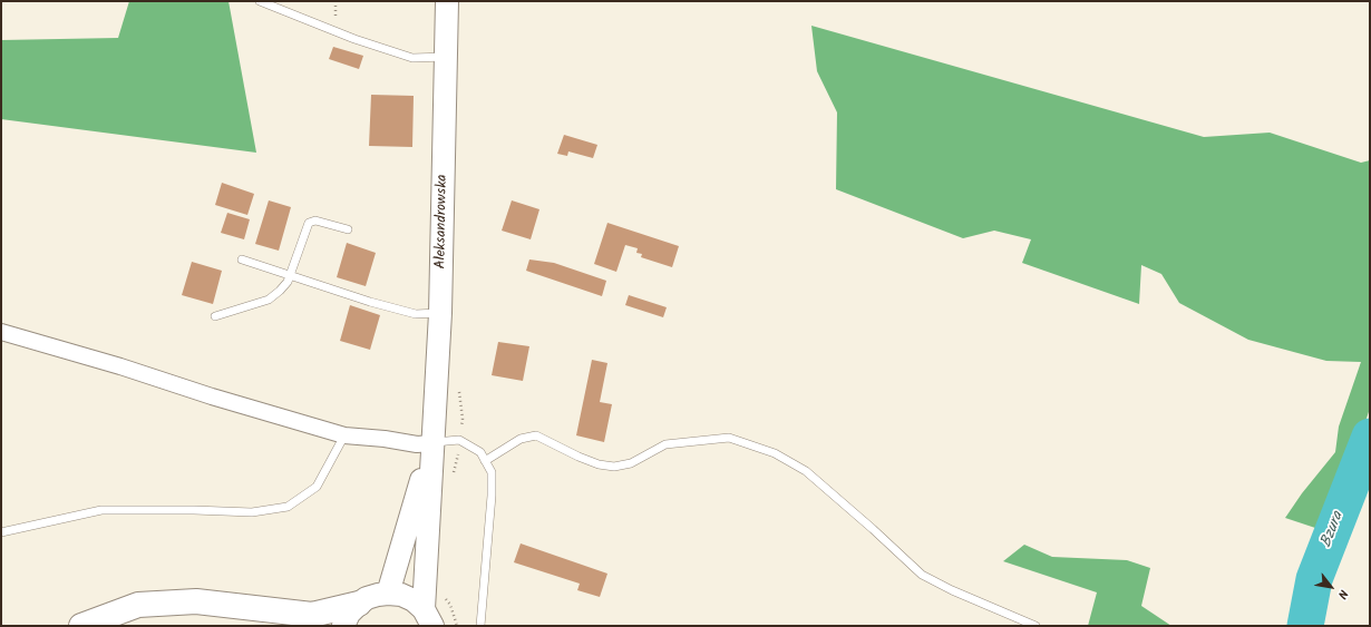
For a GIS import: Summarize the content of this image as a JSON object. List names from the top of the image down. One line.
{"streets":{"main road":["Aleksandrowska"]},"water":["Bzura"],"north":"bottom right"}
